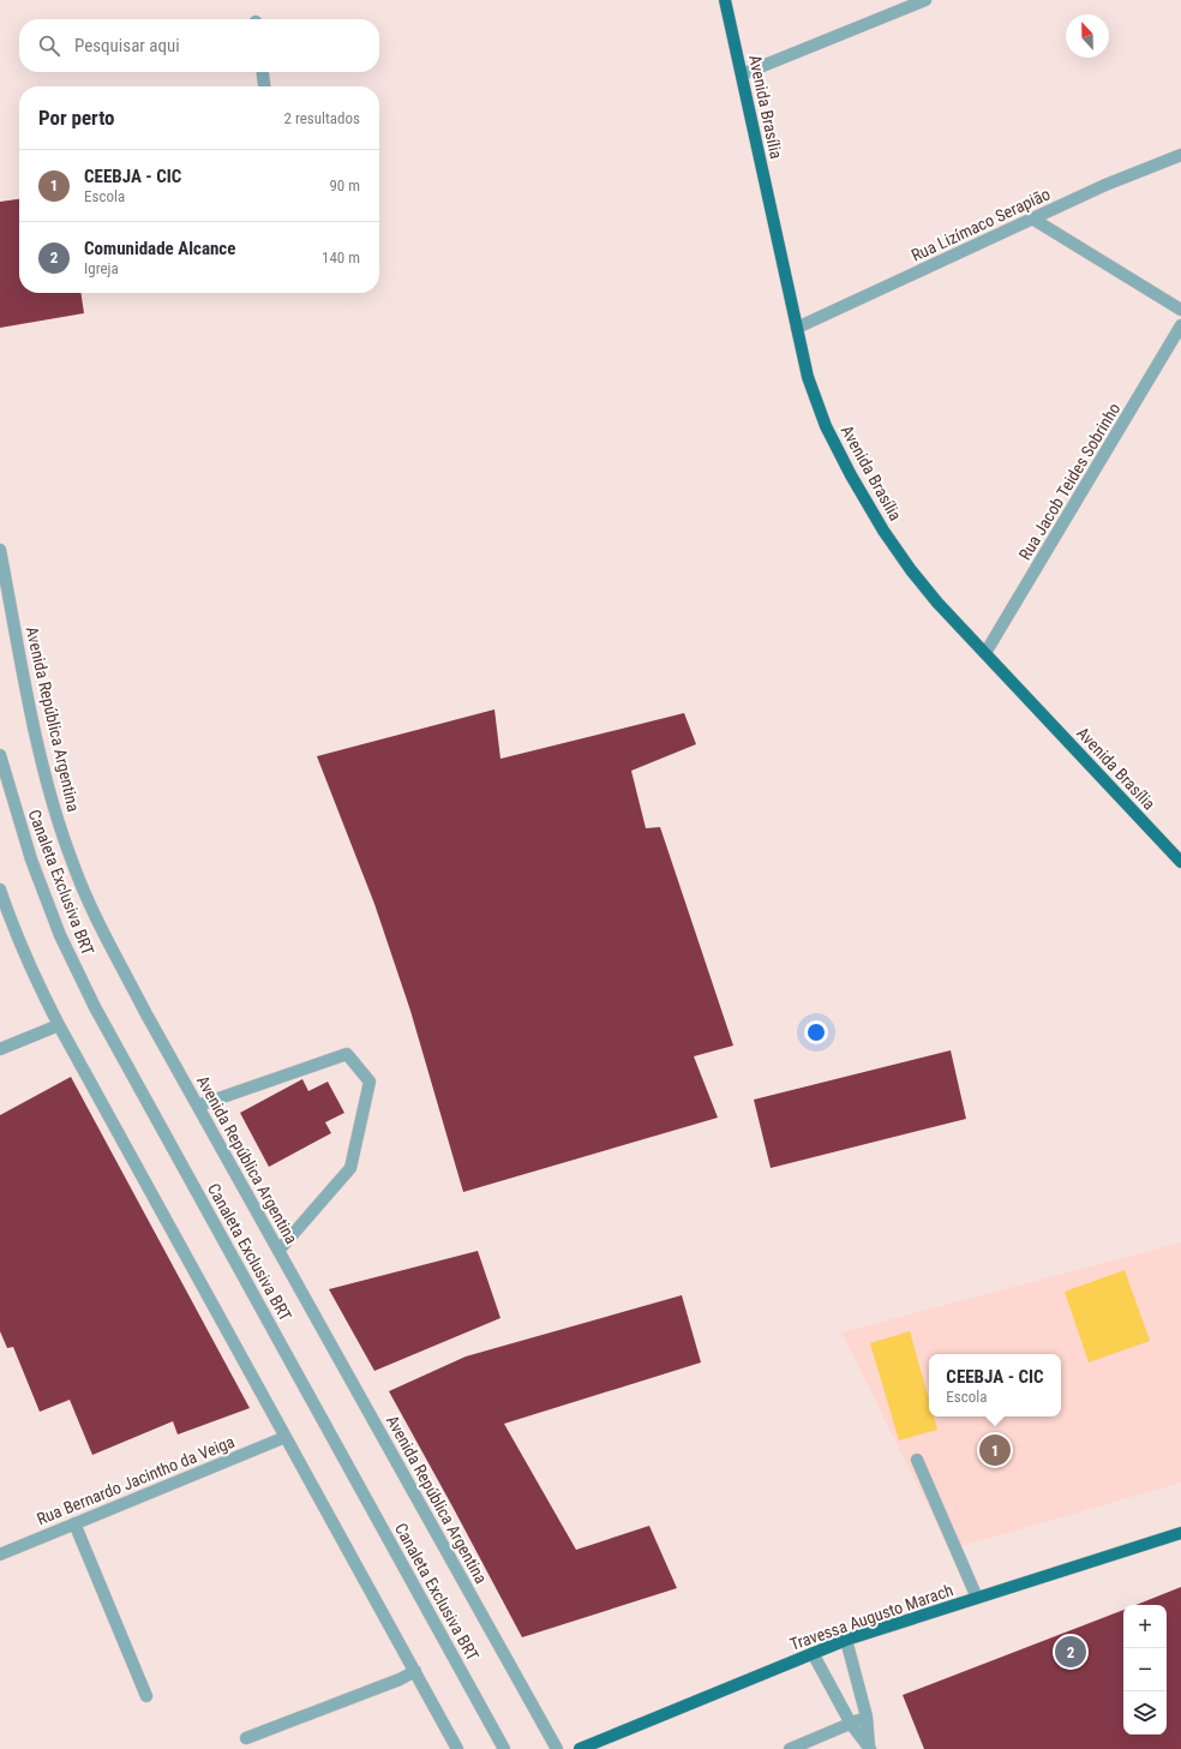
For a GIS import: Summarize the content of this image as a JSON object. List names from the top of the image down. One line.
{"streets":{"main road":["Avenida Brasília","Travessa Augusto Marach"],"street":["Rua Lizímaco Serapião","Rua Jacob Teides Sobrinho","Avenida República Argentina","Canaleta Exclusiva BRT","Rua Bernardo Jacintho da Veiga"]},"crossings":[["Avenida Brasília","Rua Lizímaco Serapião"],["Avenida Brasília","Rua Jacob Teides Sobrinho"]],"north":"top","page":{"search":"Pesquisar aqui","heading":["Por perto","2 resultados"],"list":[{"mark":"1","name":"CEEBJA - CIC","note":"Escola","value":"90 m"},{"mark":"2","name":"Comunidade Alcance","note":"Igreja","value":"140 m"}],"popup":["CEEBJA - CIC","Escola"],"pins":["1","2"],"map_buttons":["+","−"]}}
